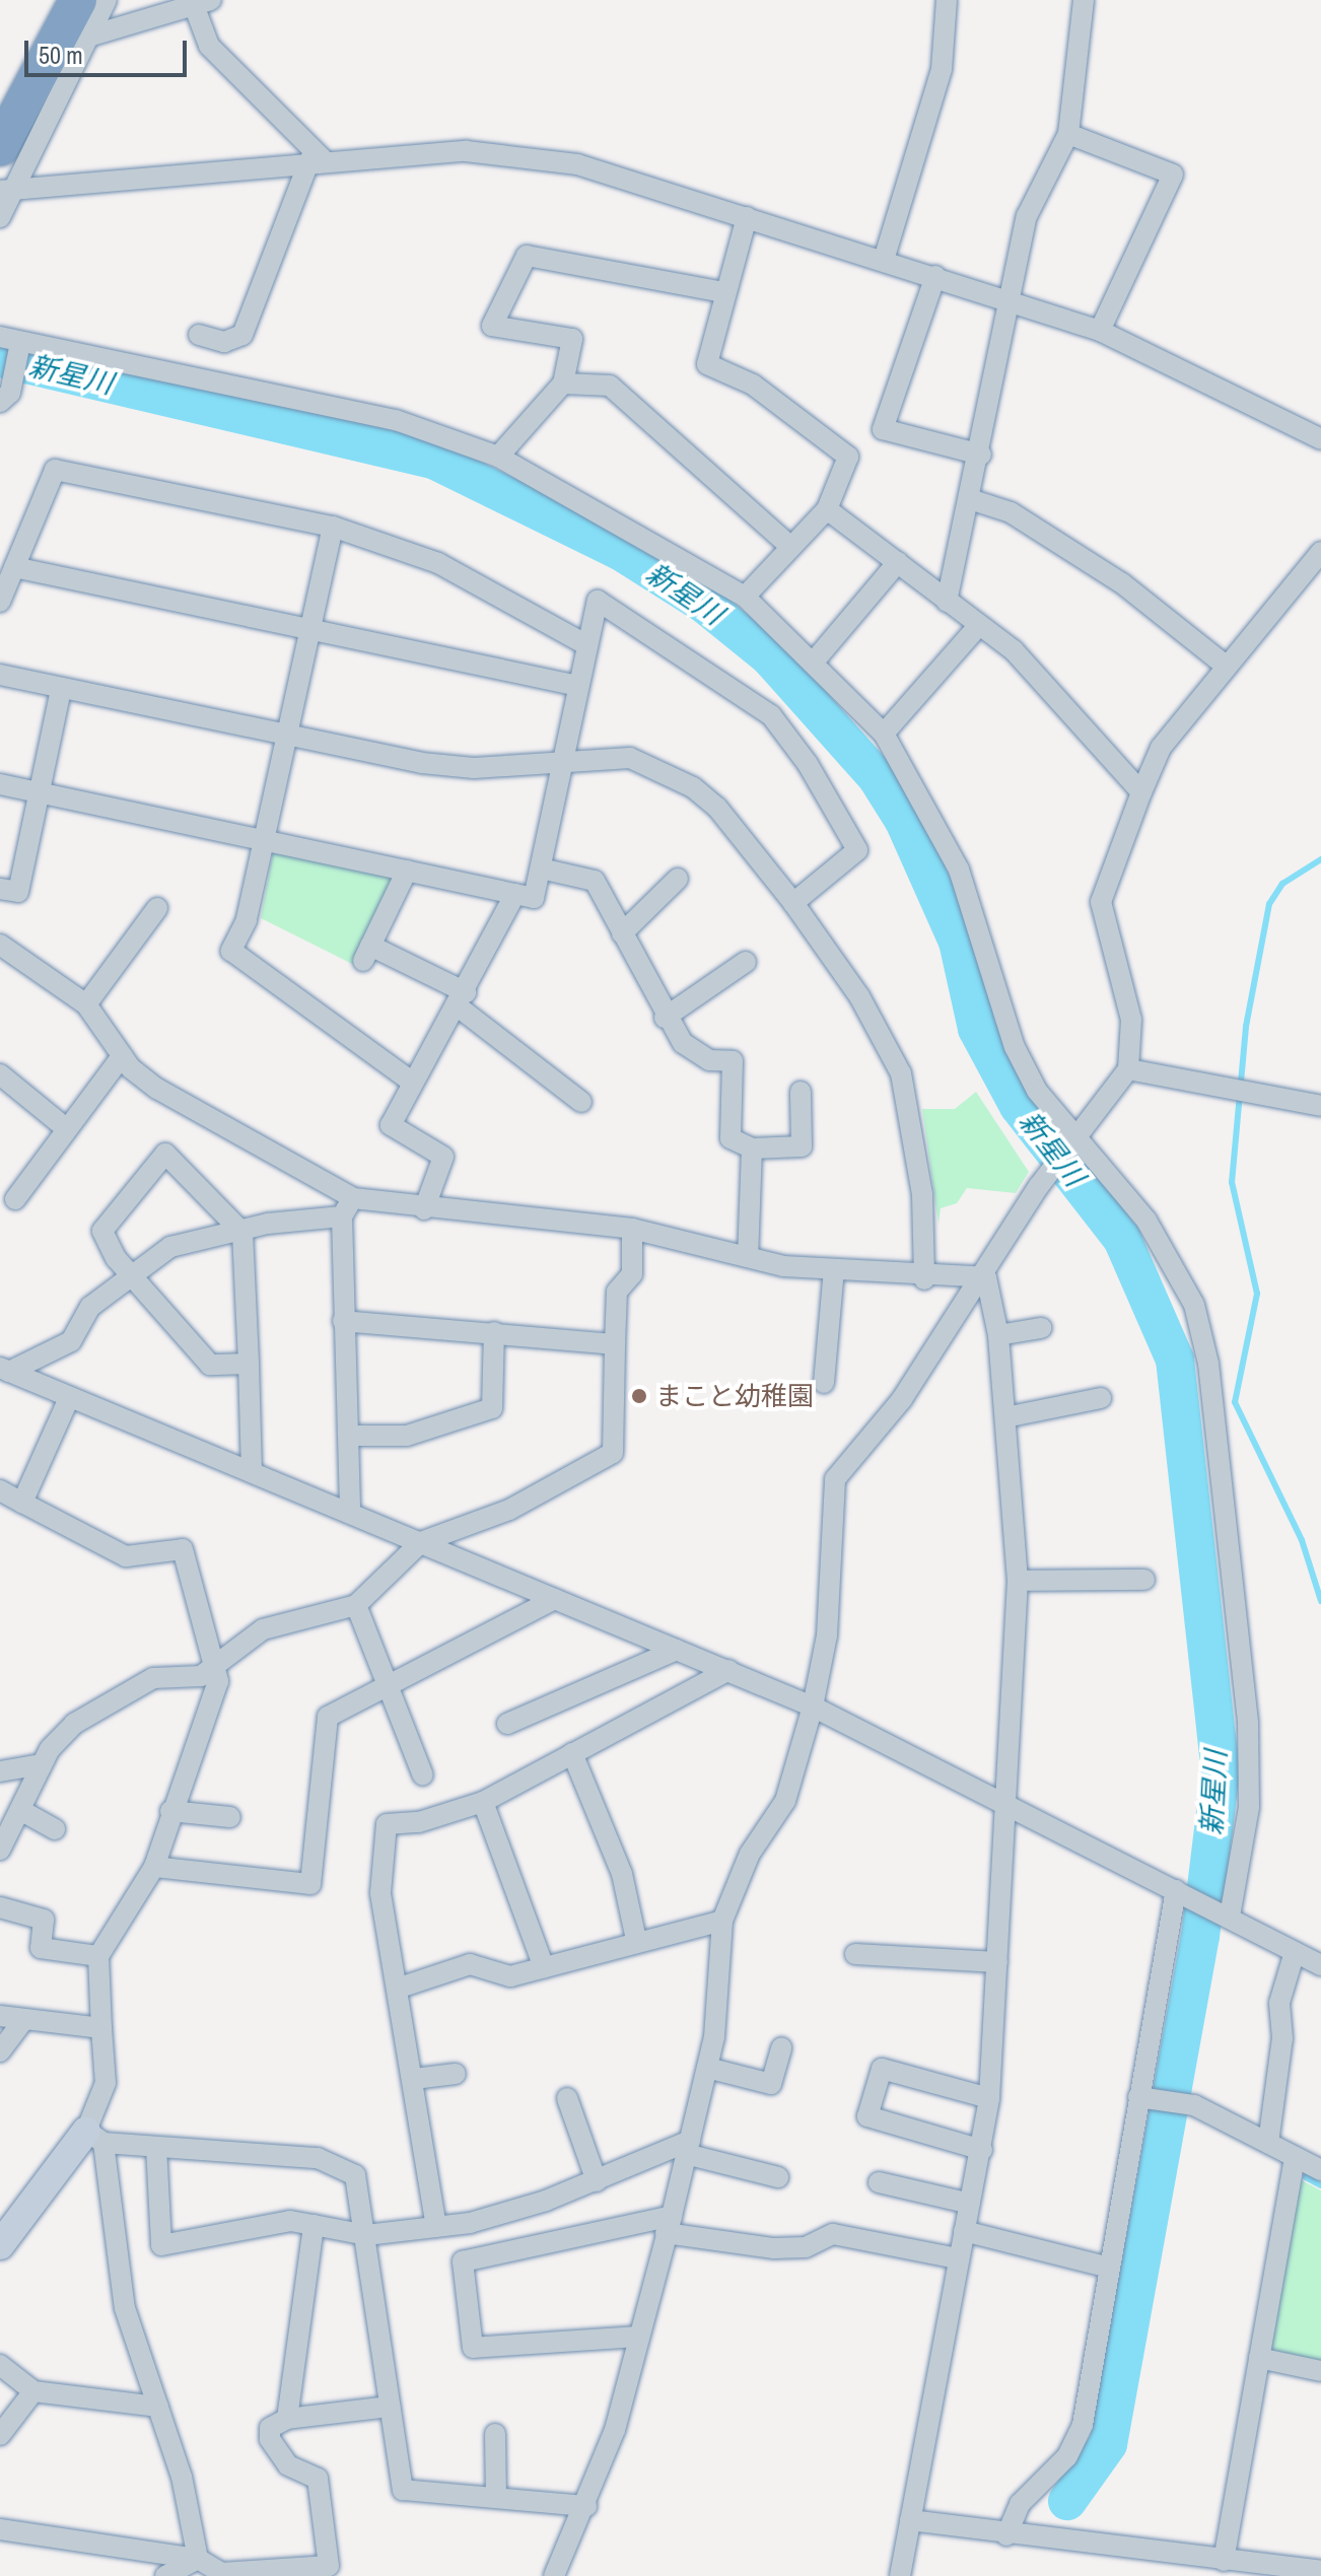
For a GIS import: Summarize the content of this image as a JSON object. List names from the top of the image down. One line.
{"water":["新星川"],"places":["まこと幼稚園"],"scale_bar":"50 m"}
